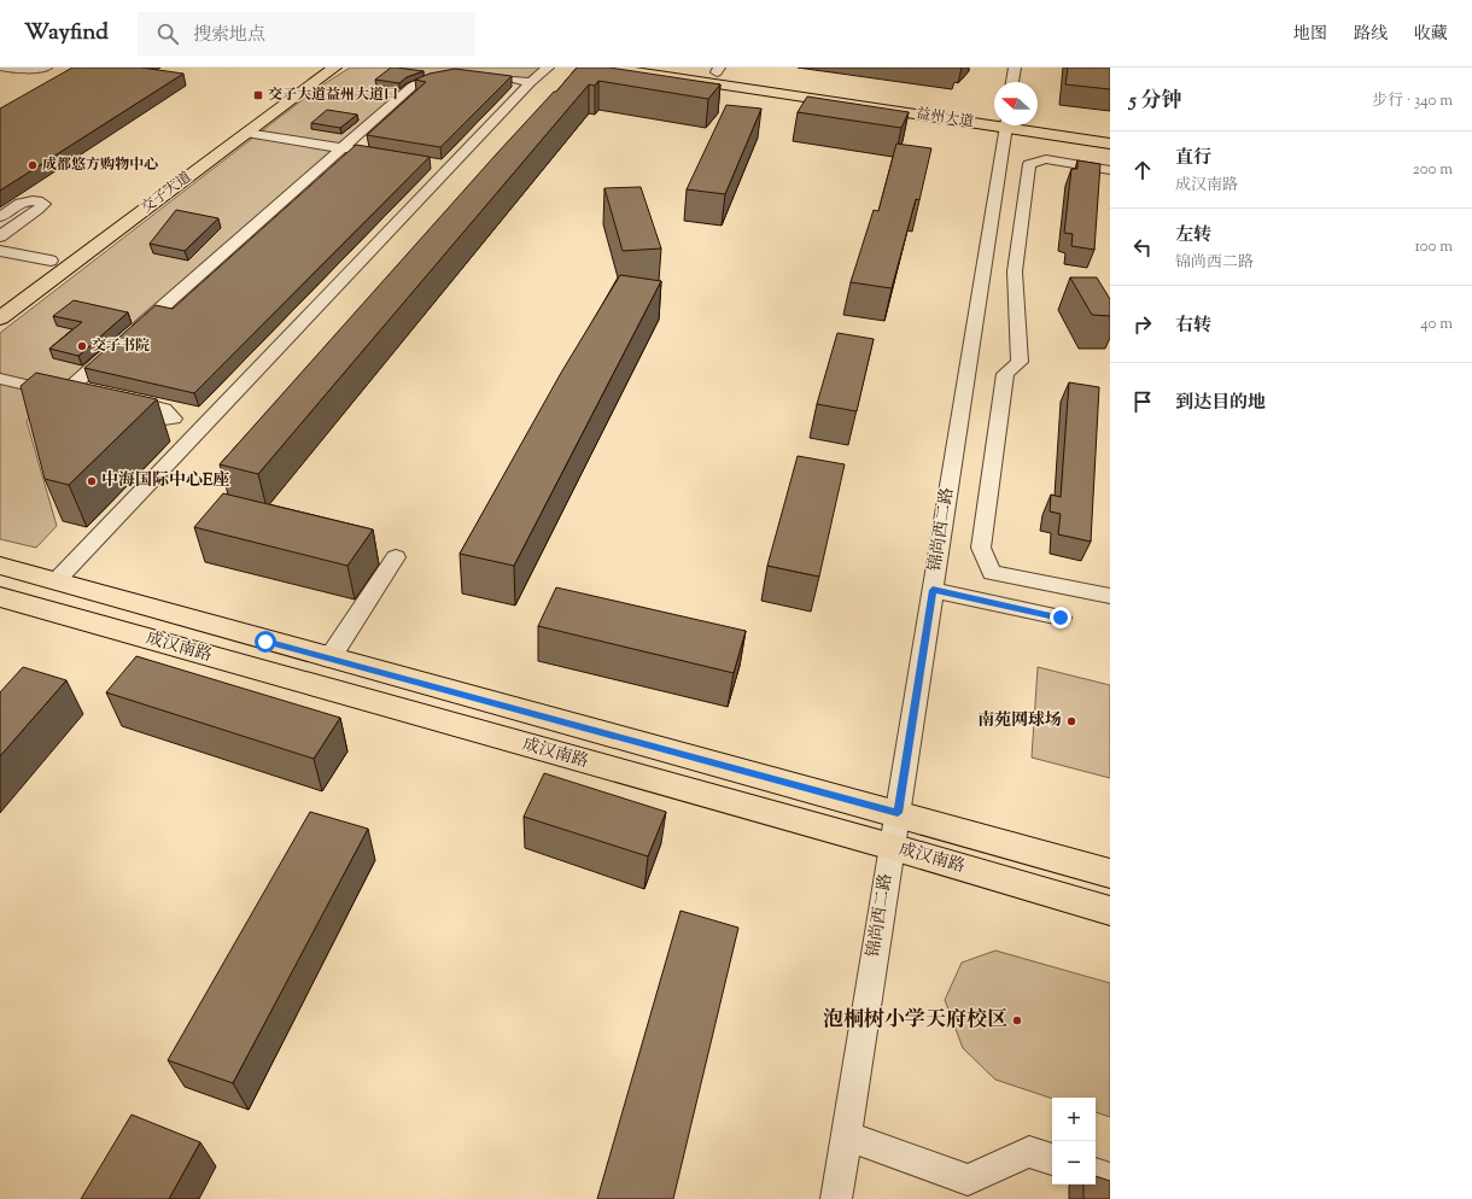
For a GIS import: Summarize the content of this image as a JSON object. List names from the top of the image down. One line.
{"streets":{"main road":["益州大道","交子大道","成汉南路"],"street":["锦尚西二路"]},"crossings":[["锦尚西二路","成汉南路"]],"places":{"transit":["交子大道益州大道口"],"other":["成都悠方购物中心","交子书院","中海国际中心E座","南苑网球场","泡桐树小学天府校区"]},"north":"left","page":{"header":"Wayfind","search":"搜索地点","nav":["地图","路线","收藏"],"heading":["5 分钟","步行 · 340 m"],"list":[["直行","成汉南路","200 m"],["左转","锦尚西二路","100 m"],["右转","40 m"],"到达目的地"],"map_buttons":["+","−"]}}
